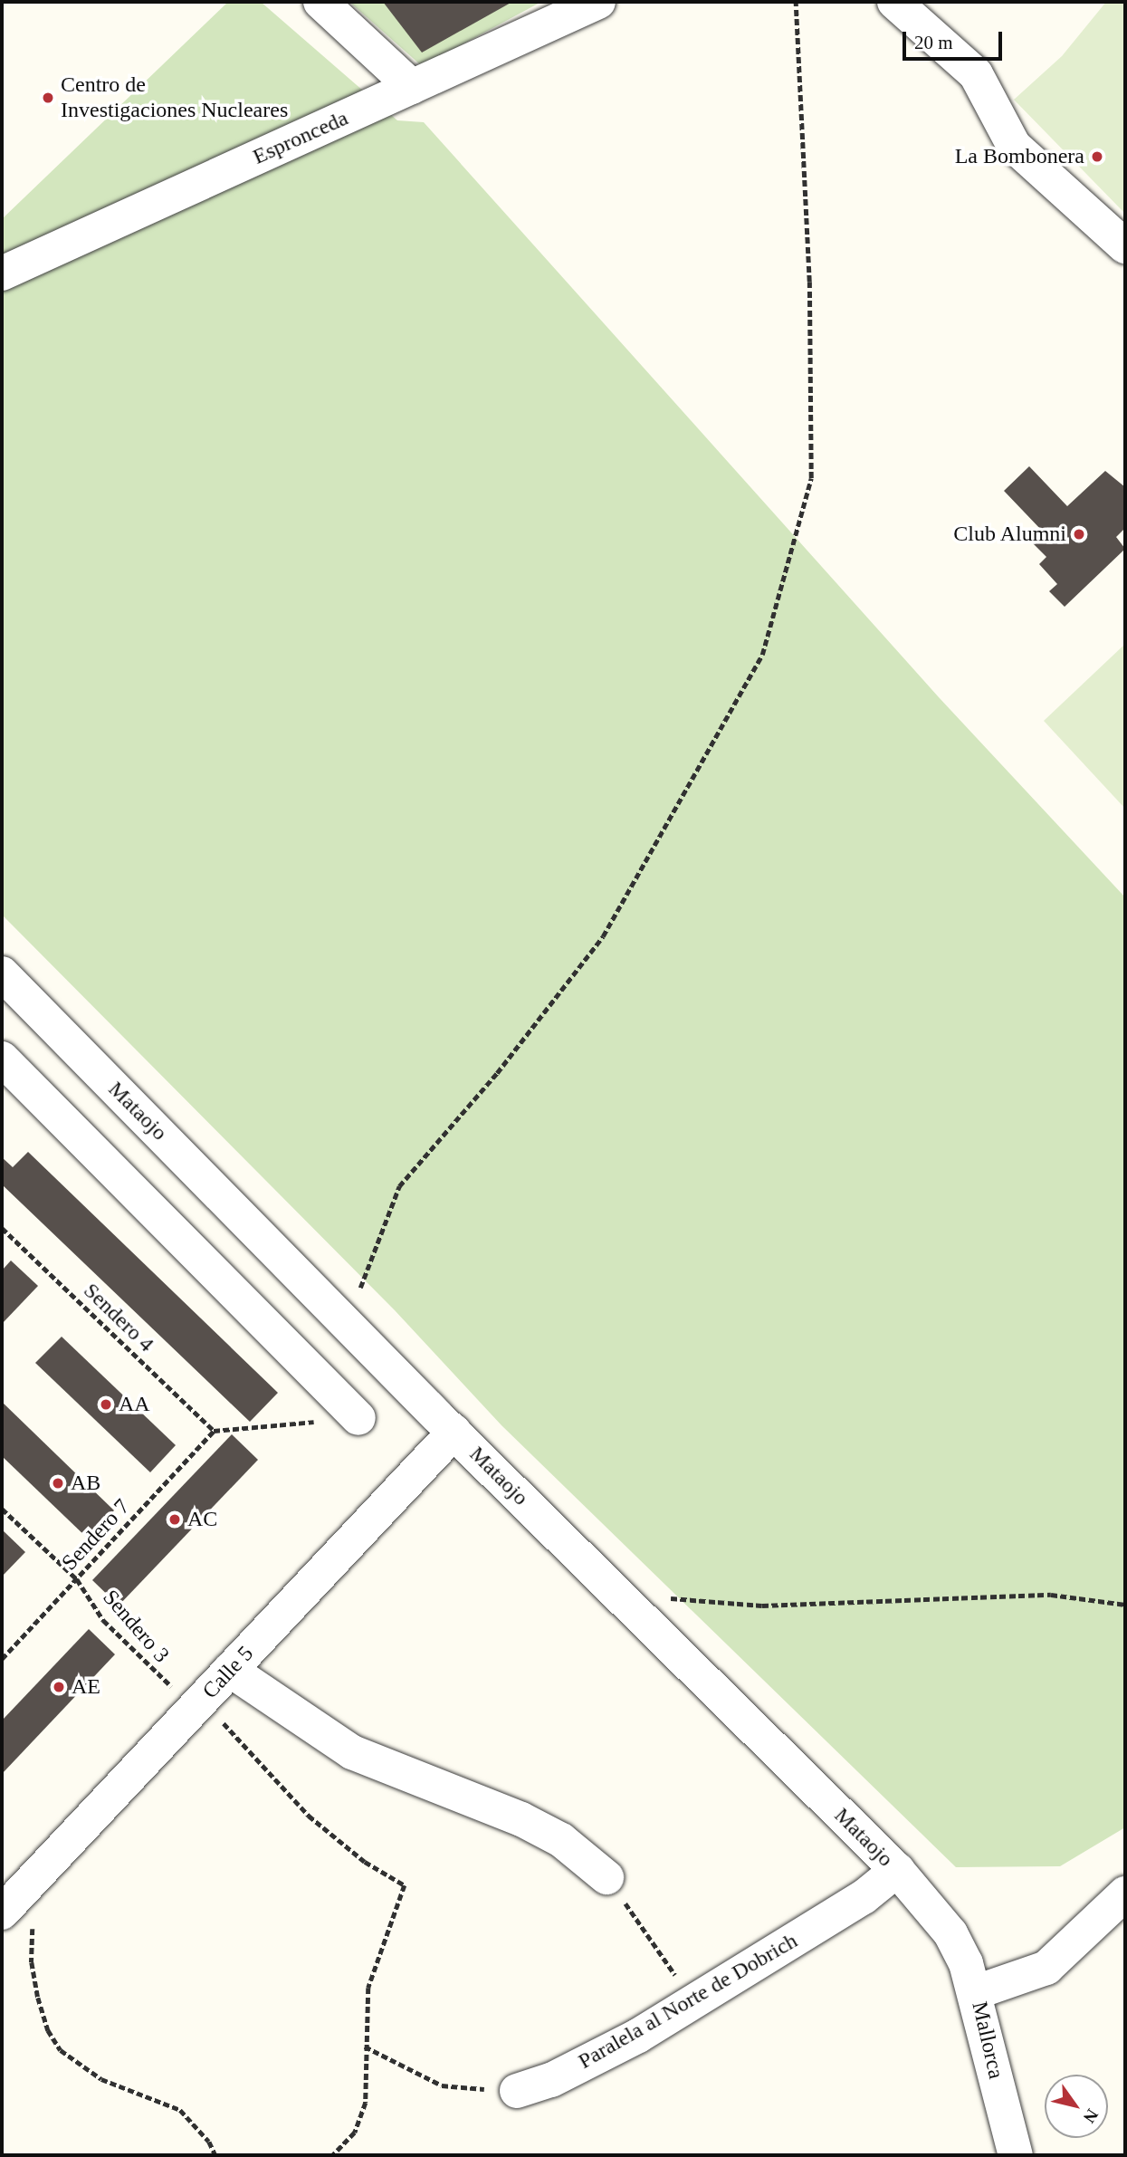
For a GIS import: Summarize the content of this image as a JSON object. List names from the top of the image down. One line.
{"streets":{"street":["Espronceda","Mataojo","Calle 5","Paralela al Norte de Dobrich","Mallorca"],"path":["Sendero 4","Sendero 7","Sendero 3"]},"crossings":[["Mataojo","Calle 5"],["Mataojo","Paralela al Norte de Dobrich"],["Mataojo","Mallorca"],["Sendero 4","Sendero 7"],["Sendero 7","Sendero 3"],["Sendero 3","Calle 5"]],"places":["Centro de Investigaciones Nucleares","La Bombonera","Club Alumni","AA","AB","AC","AE"],"scale_bar":"20 m","north":"bottom right"}
